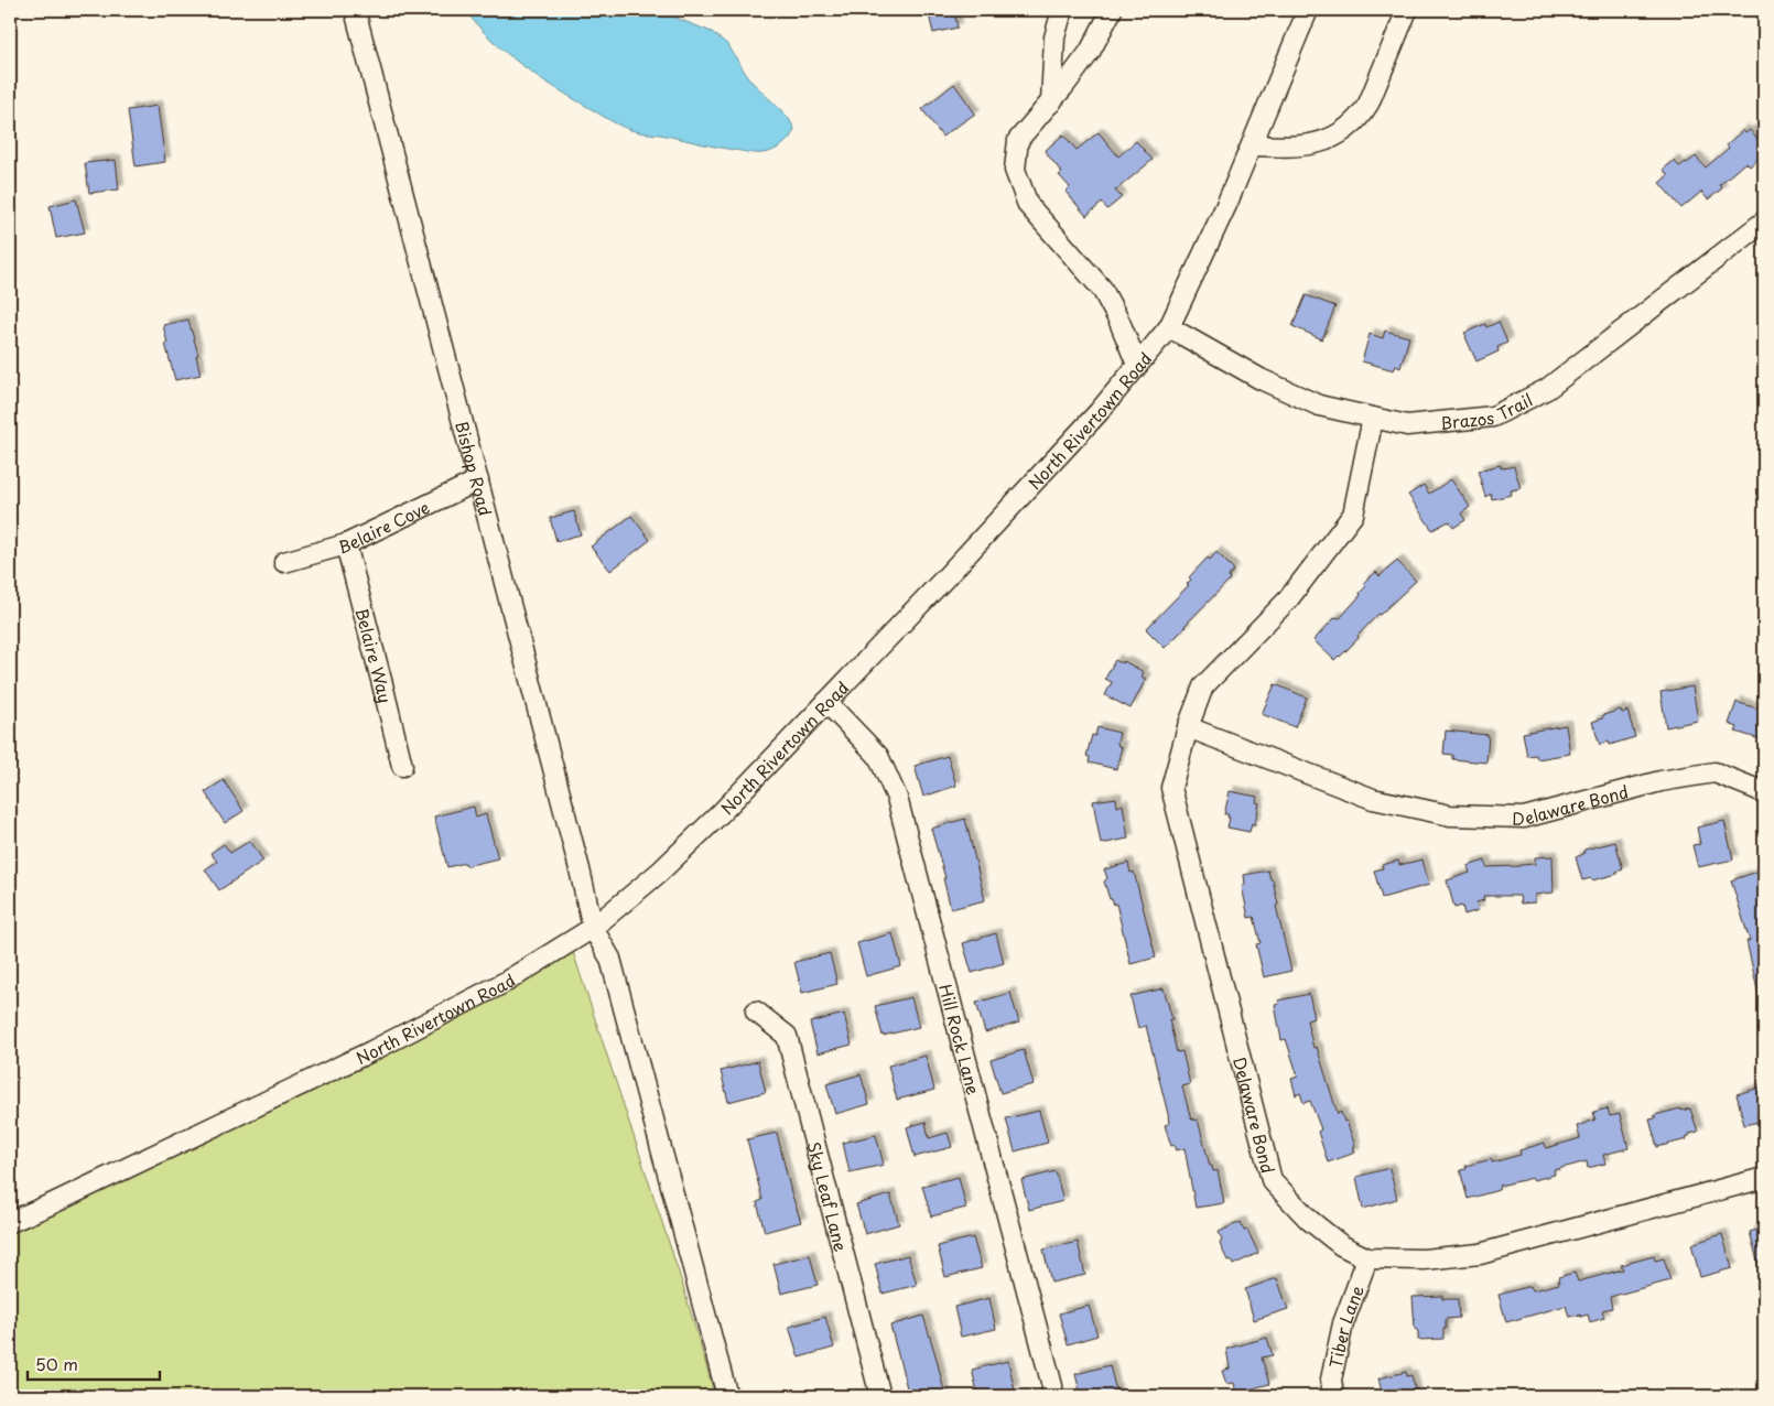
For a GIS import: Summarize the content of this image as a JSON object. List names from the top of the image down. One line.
{"streets":{"street":["Brazos Trail","North Rivertown Road","Bishop Road","Belaire Cove","Belaire Way","Delaware Bond","Hill Rock Lane","Sky Leaf Lane","Tiber Lane"]},"crossings":[["Brazos Trail","North Rivertown Road"],["Brazos Trail","Delaware Bond"],["North Rivertown Road","Bishop Road"],["North Rivertown Road","Hill Rock Lane"],["Bishop Road","Belaire Cove"],["Belaire Cove","Belaire Way"],["Delaware Bond","Tiber Lane"]],"scale_bar":"50 m"}
